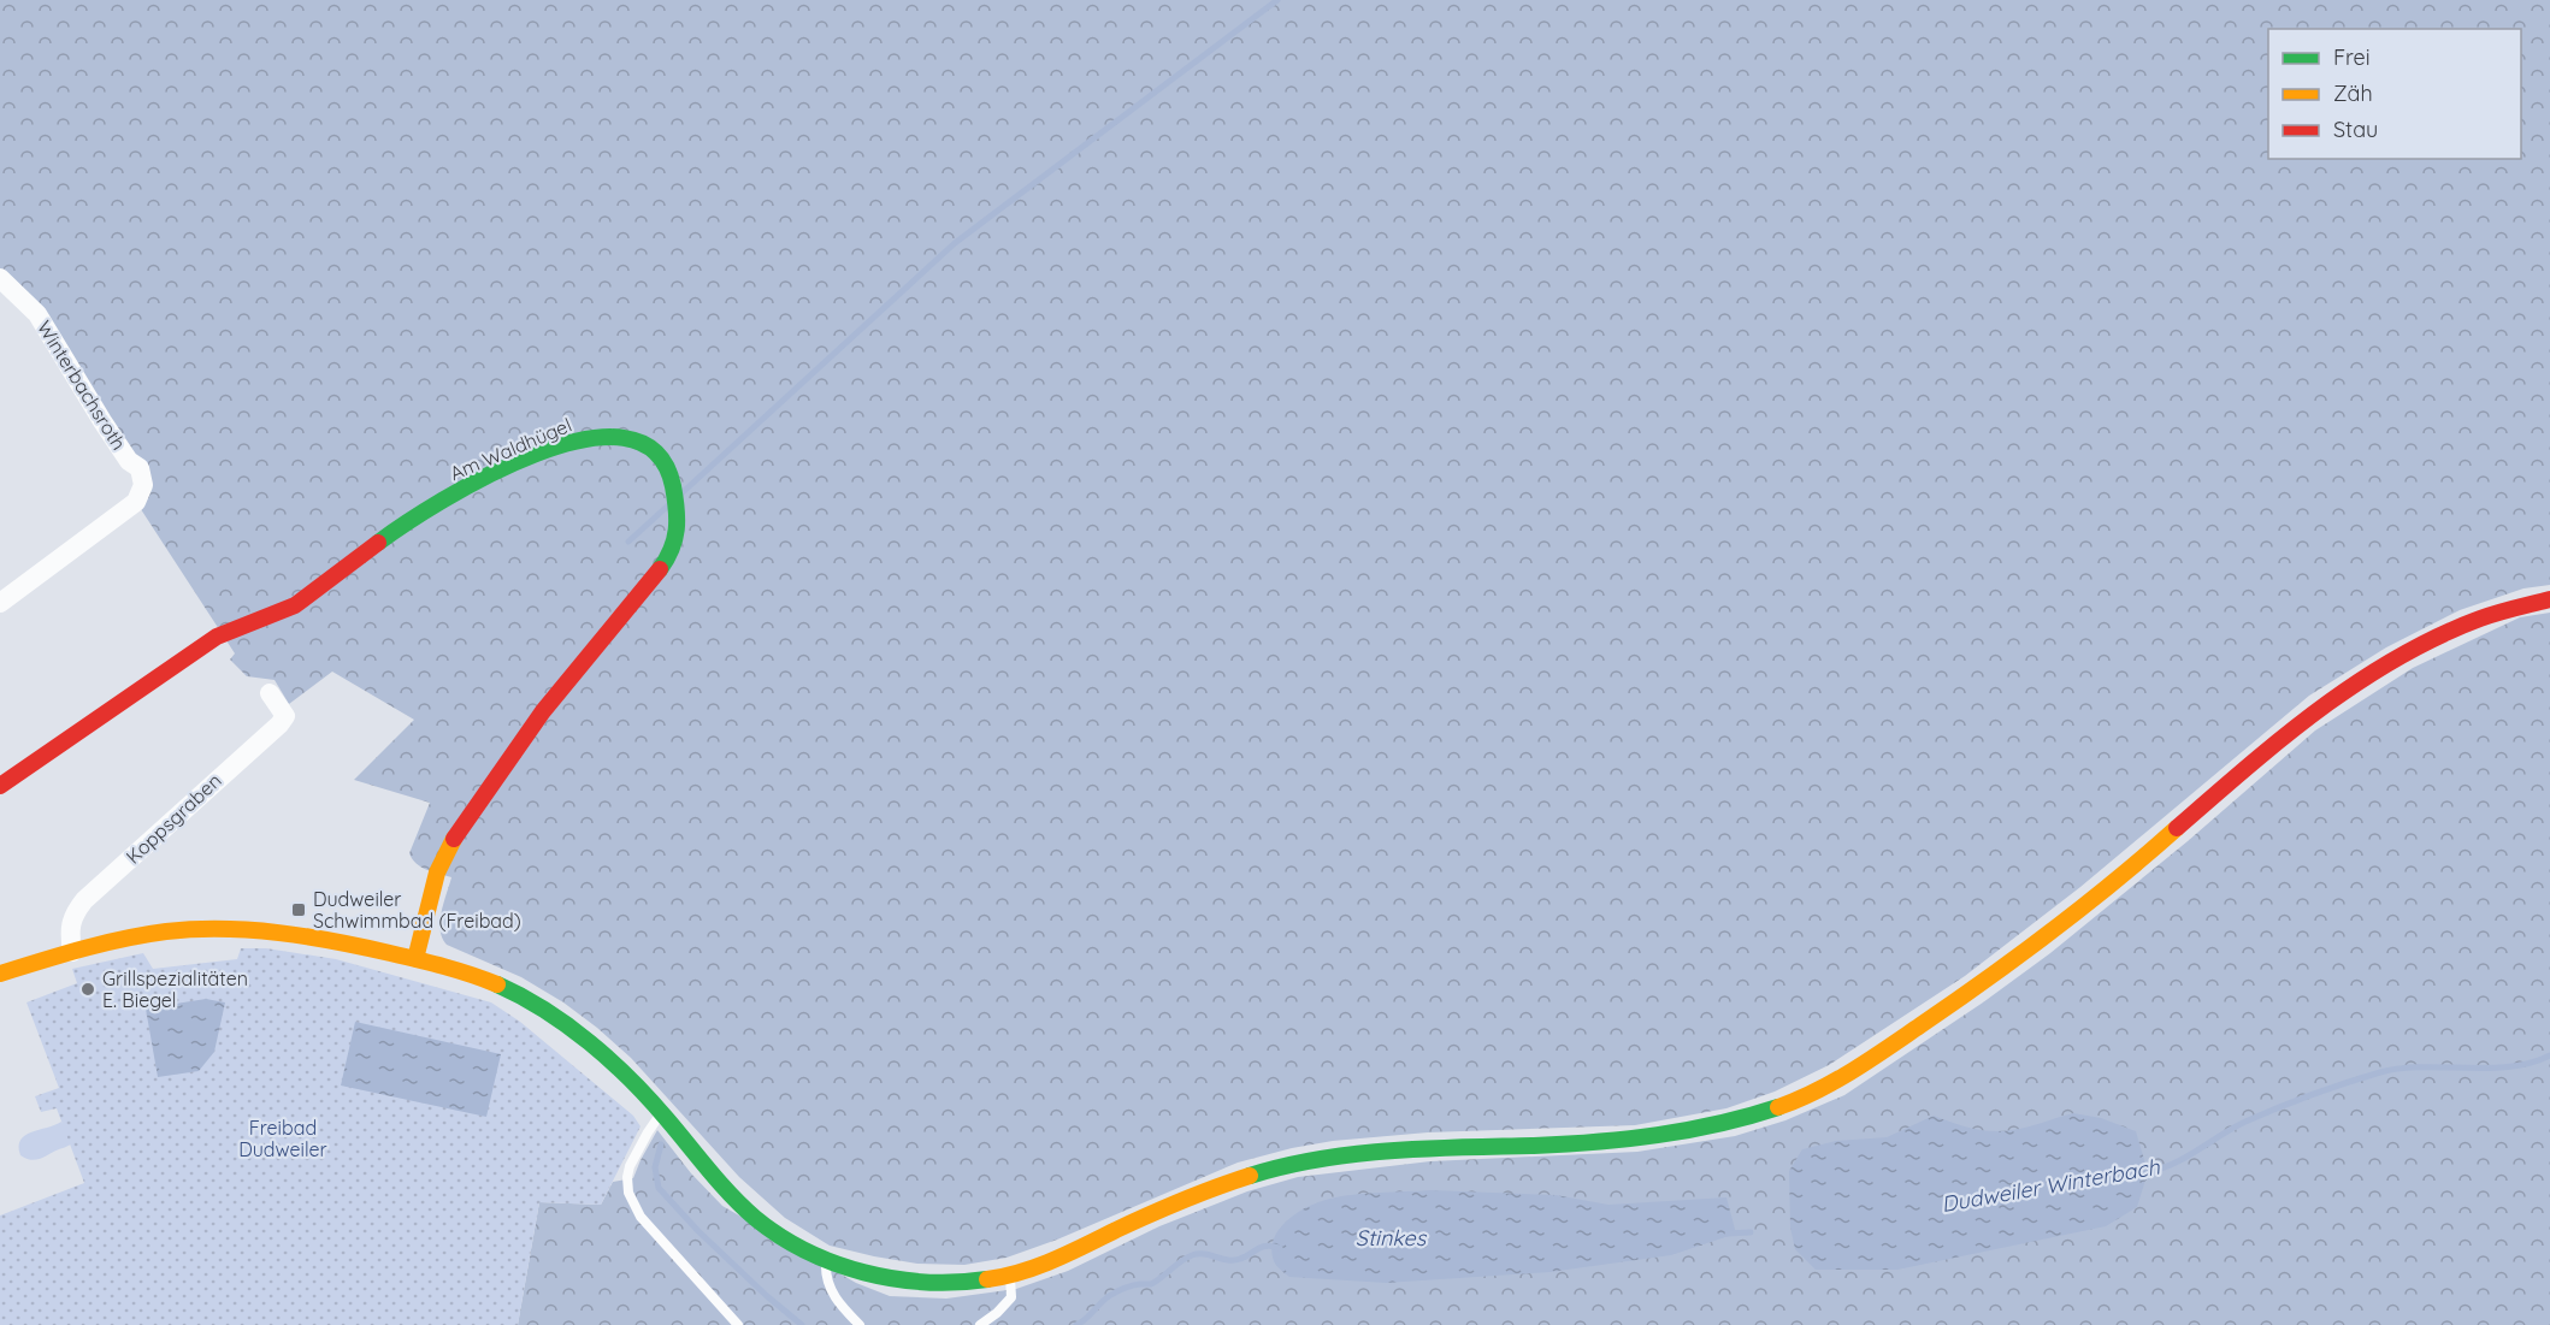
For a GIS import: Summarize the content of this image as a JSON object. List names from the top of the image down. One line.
{"streets":{"main road":["Am Waldhügel"],"street":["Winterbachsroth","Koppsgraben"]},"water":["Dudweiler Winterbach","Stinkes"],"parks":["Freibad Dudweiler"],"places":{"transit":["Dudweiler Schwimmbad (Freibad)"],"other":["Grillspezialitäten E. Biegel"]},"legend":["Frei","Zäh","Stau"]}
